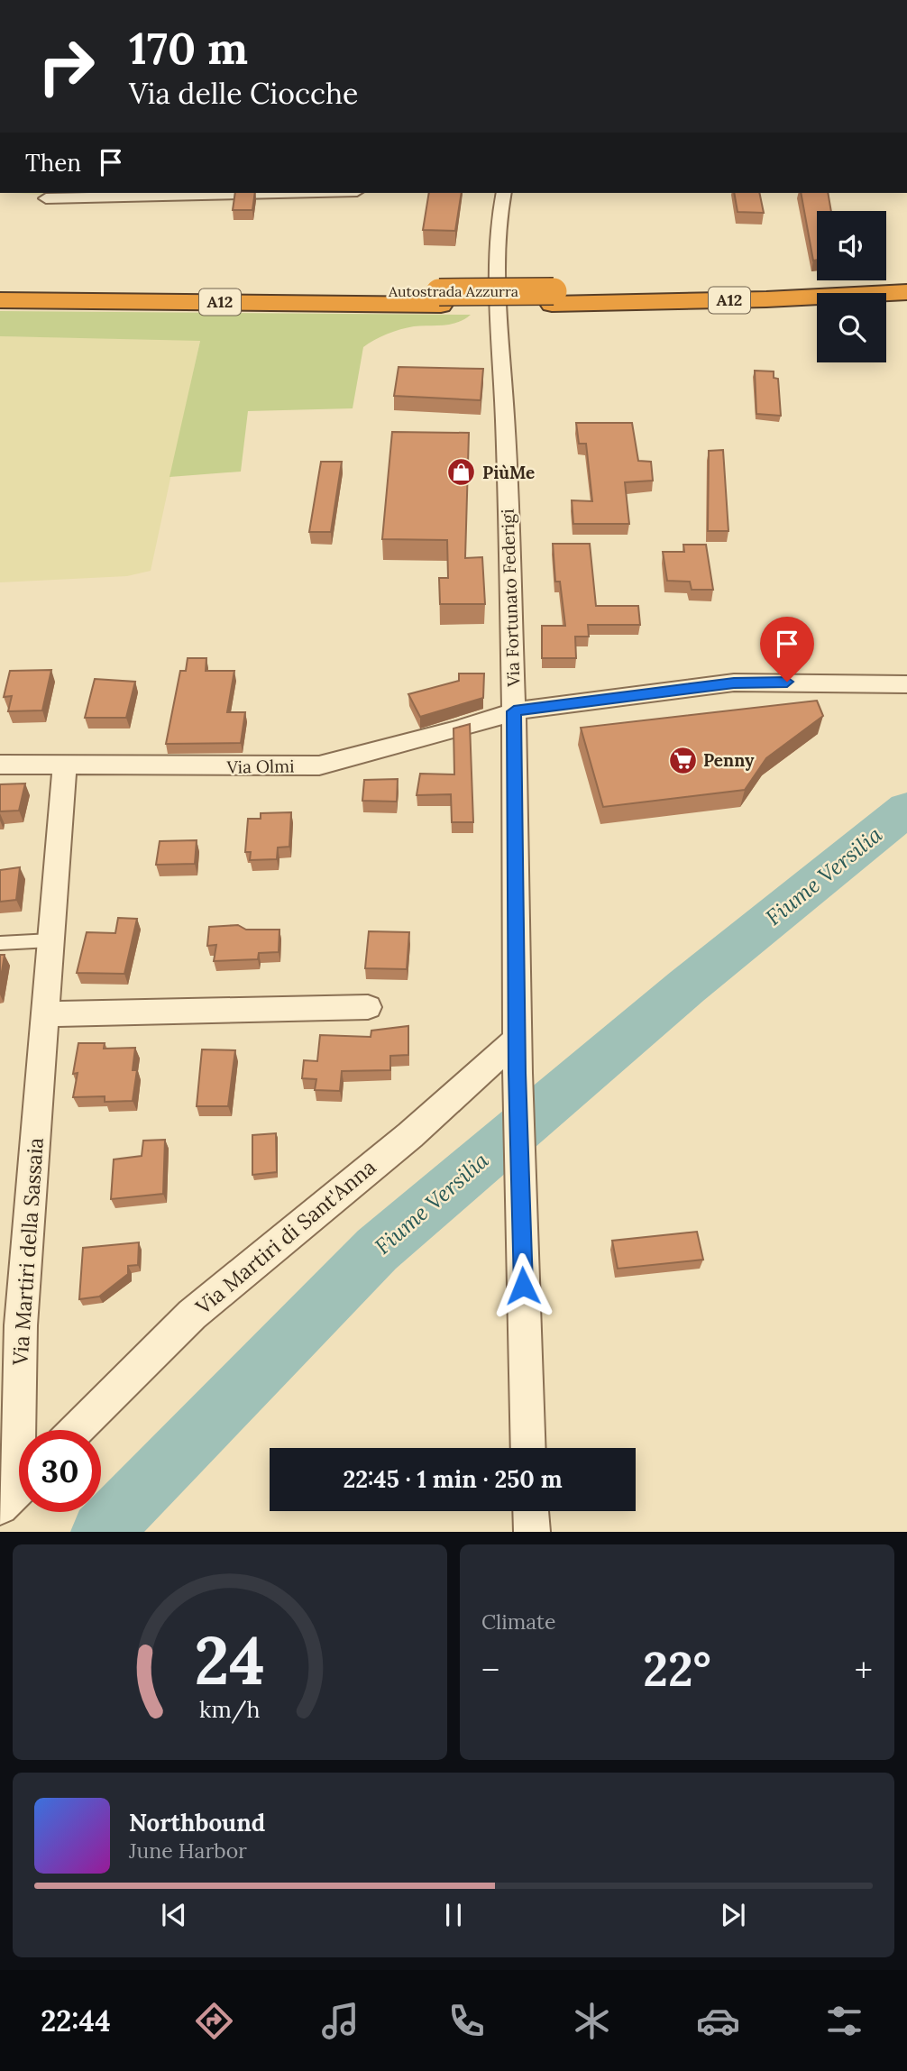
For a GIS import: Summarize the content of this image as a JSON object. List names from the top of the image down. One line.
{"streets":{"highway":["Autostrada Azzurra","A12"],"street":["Via Fortunato Federigi","Via Olmi","Via Martiri di Sant'Anna","Via Martiri della Sassaia"]},"crossings":[["Via Fortunato Federigi","Via Olmi"],["Via Fortunato Federigi","Via Martiri di Sant'Anna"],["Via Olmi","Via Martiri della Sassaia"]],"water":["Fiume Versilia"],"places":{"shop":["PiùMe"],"supermarket":["Penny"]},"page":{"turn":["170 m","Via delle Ciocche"],"then":"Then","limit":"30","trip":"22:45 · 1 min · 250 m","tile":"Climate","heat":["−","22°","+"],"song":["Northbound","June Harbor"],"tabs":"22:44","gauge":["24","km/h"]}}
